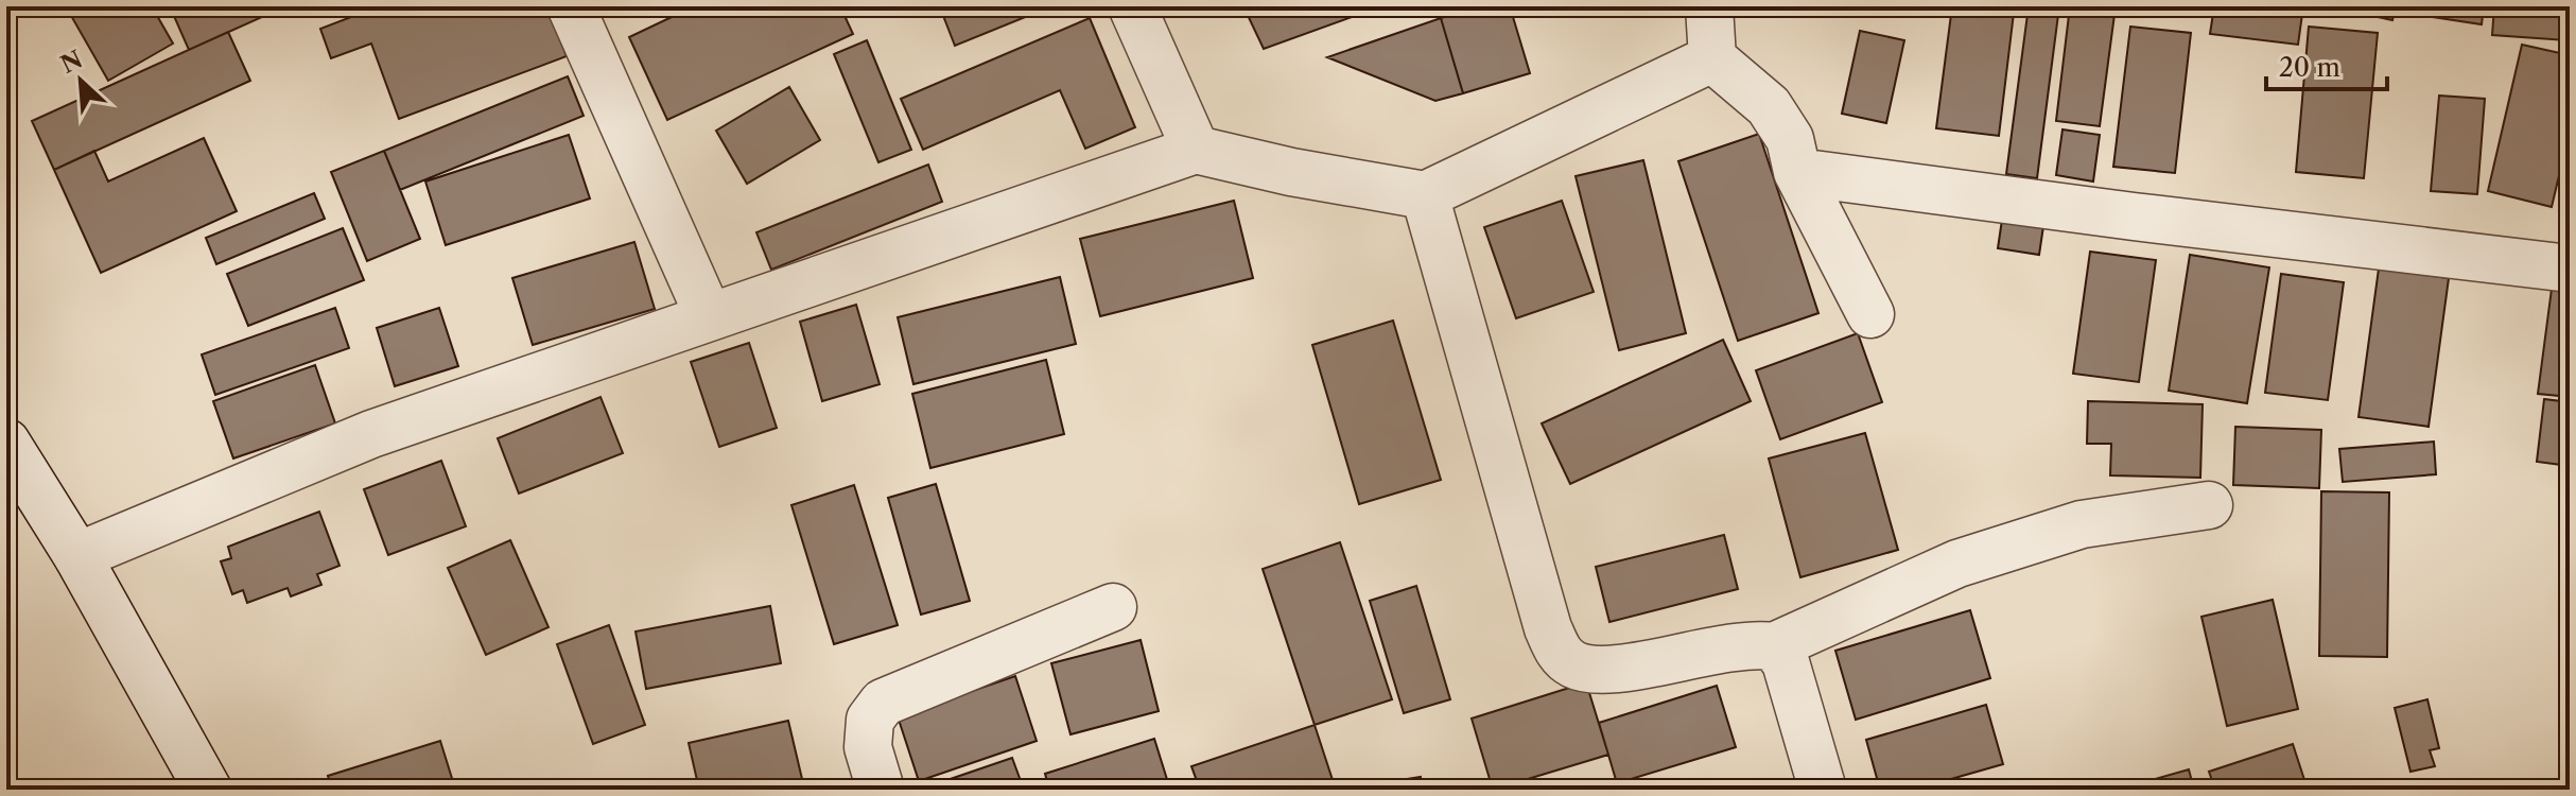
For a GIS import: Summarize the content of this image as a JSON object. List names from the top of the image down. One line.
{"scale_bar":"20 m","north":"top left"}
